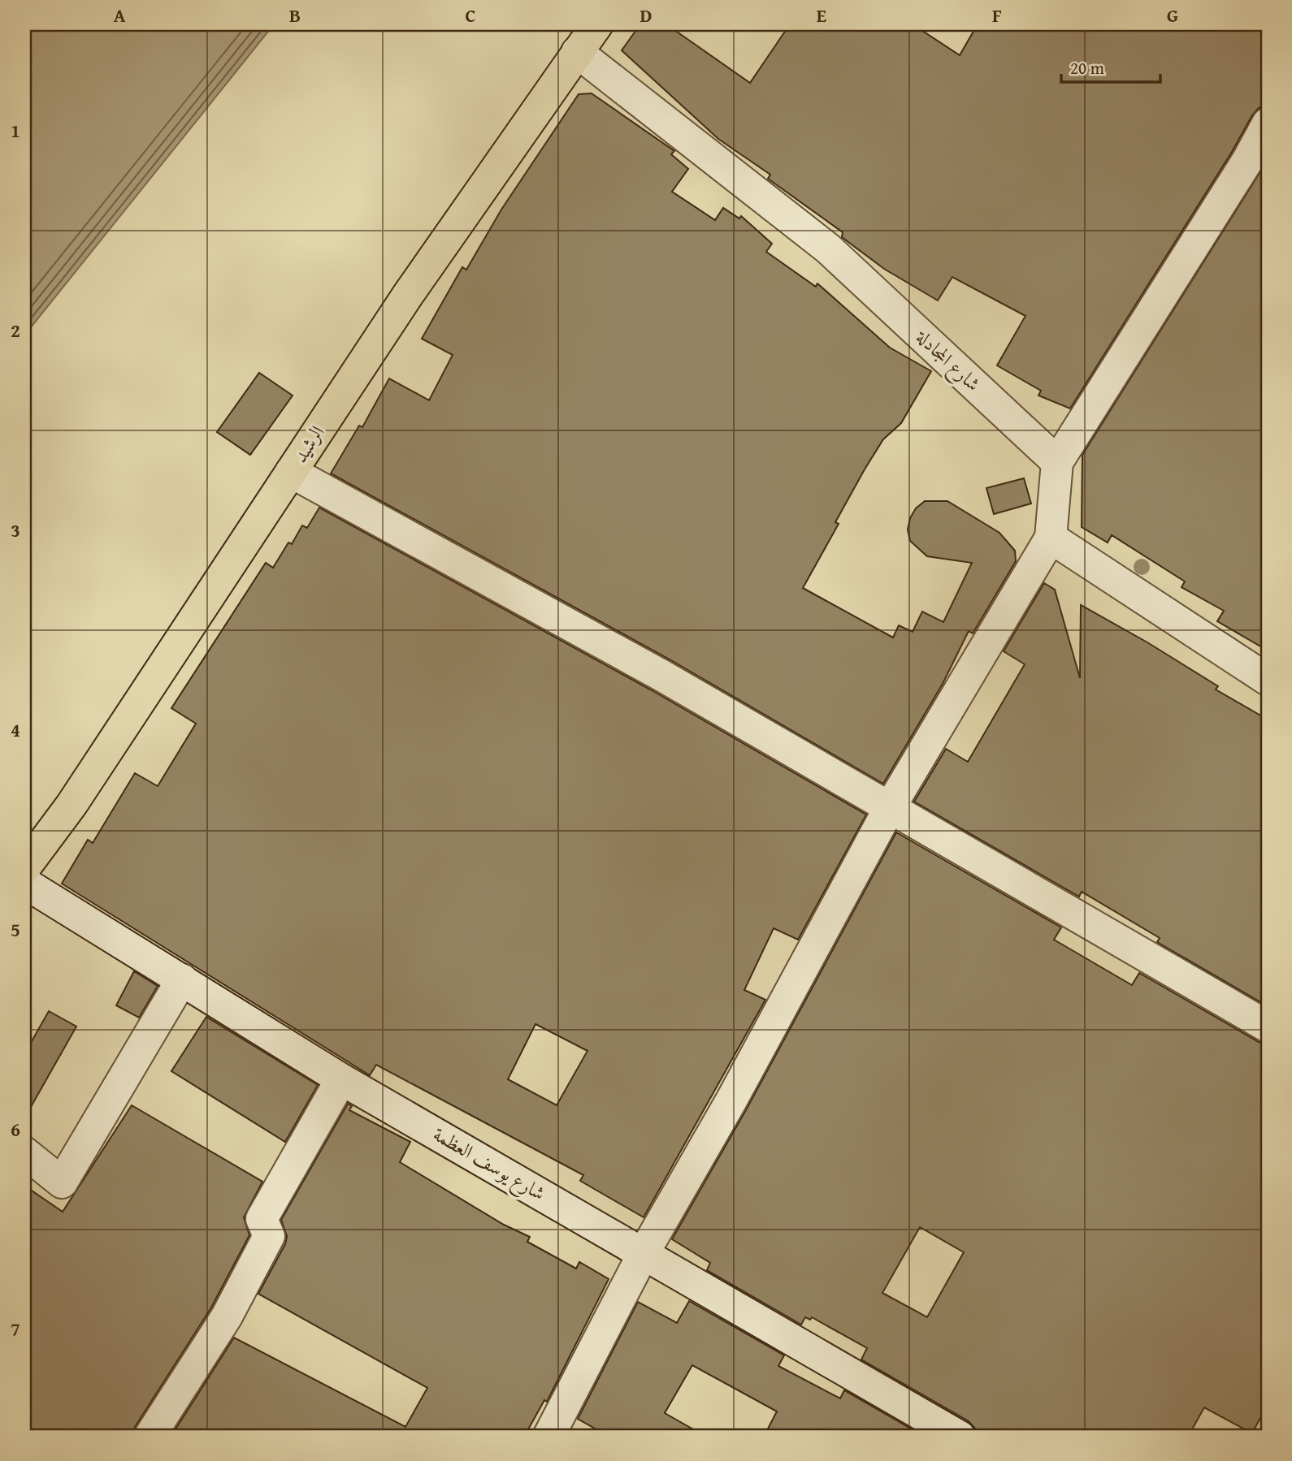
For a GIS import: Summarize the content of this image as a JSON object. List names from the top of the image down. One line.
{"streets":{"main road":["الرشيد"],"street":["شارع المجادلة","شارع يوسف العظمة"]},"crossings":[["شارع المجادلة","الرشيد"]],"scale_bar":"20 m","grid":{"columns":["A","B","C","D","E","F","G"],"rows":["1","2","3","4","5","6","7"]}}
